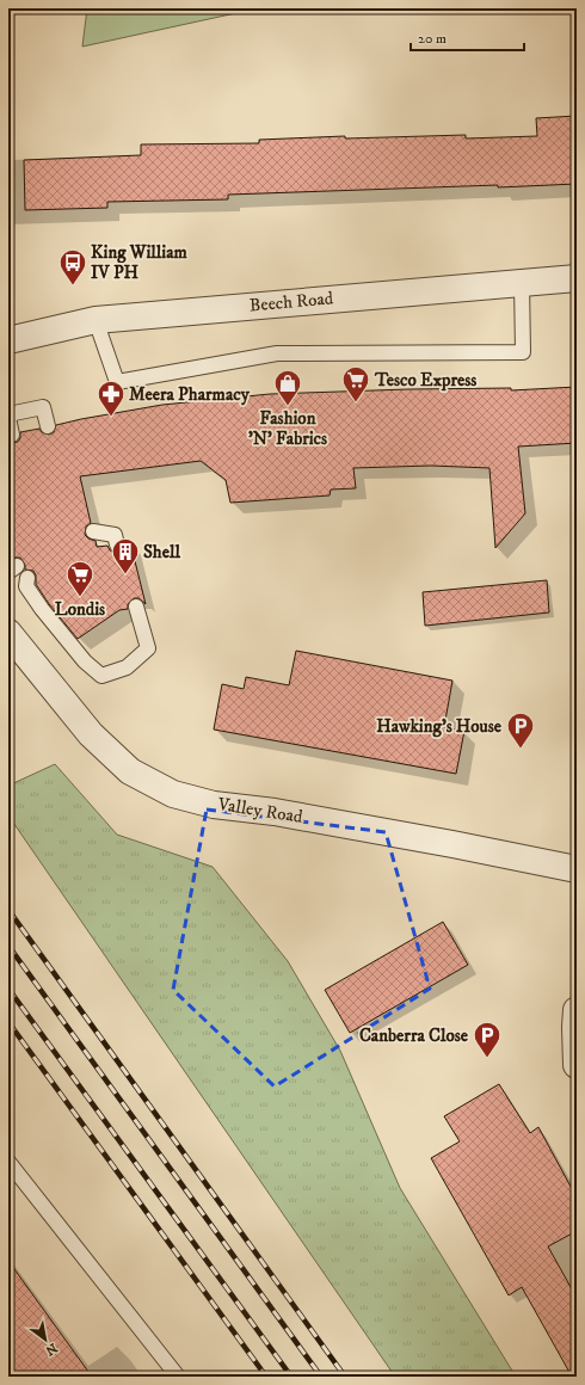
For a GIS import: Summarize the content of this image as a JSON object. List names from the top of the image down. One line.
{"streets":{"street":["Beech Road","Valley Road"]},"places":{"bus stop":["King William IV PH"],"supermarket":["Tesco Express","Londis"],"shop":["Fashion 'N' Fabrics"],"pharmacy":["Meera Pharmacy"],"building":["Shell"],"parking":["Hawking's House","Canberra Close"]},"scale_bar":"20 m","north":"bottom right"}
